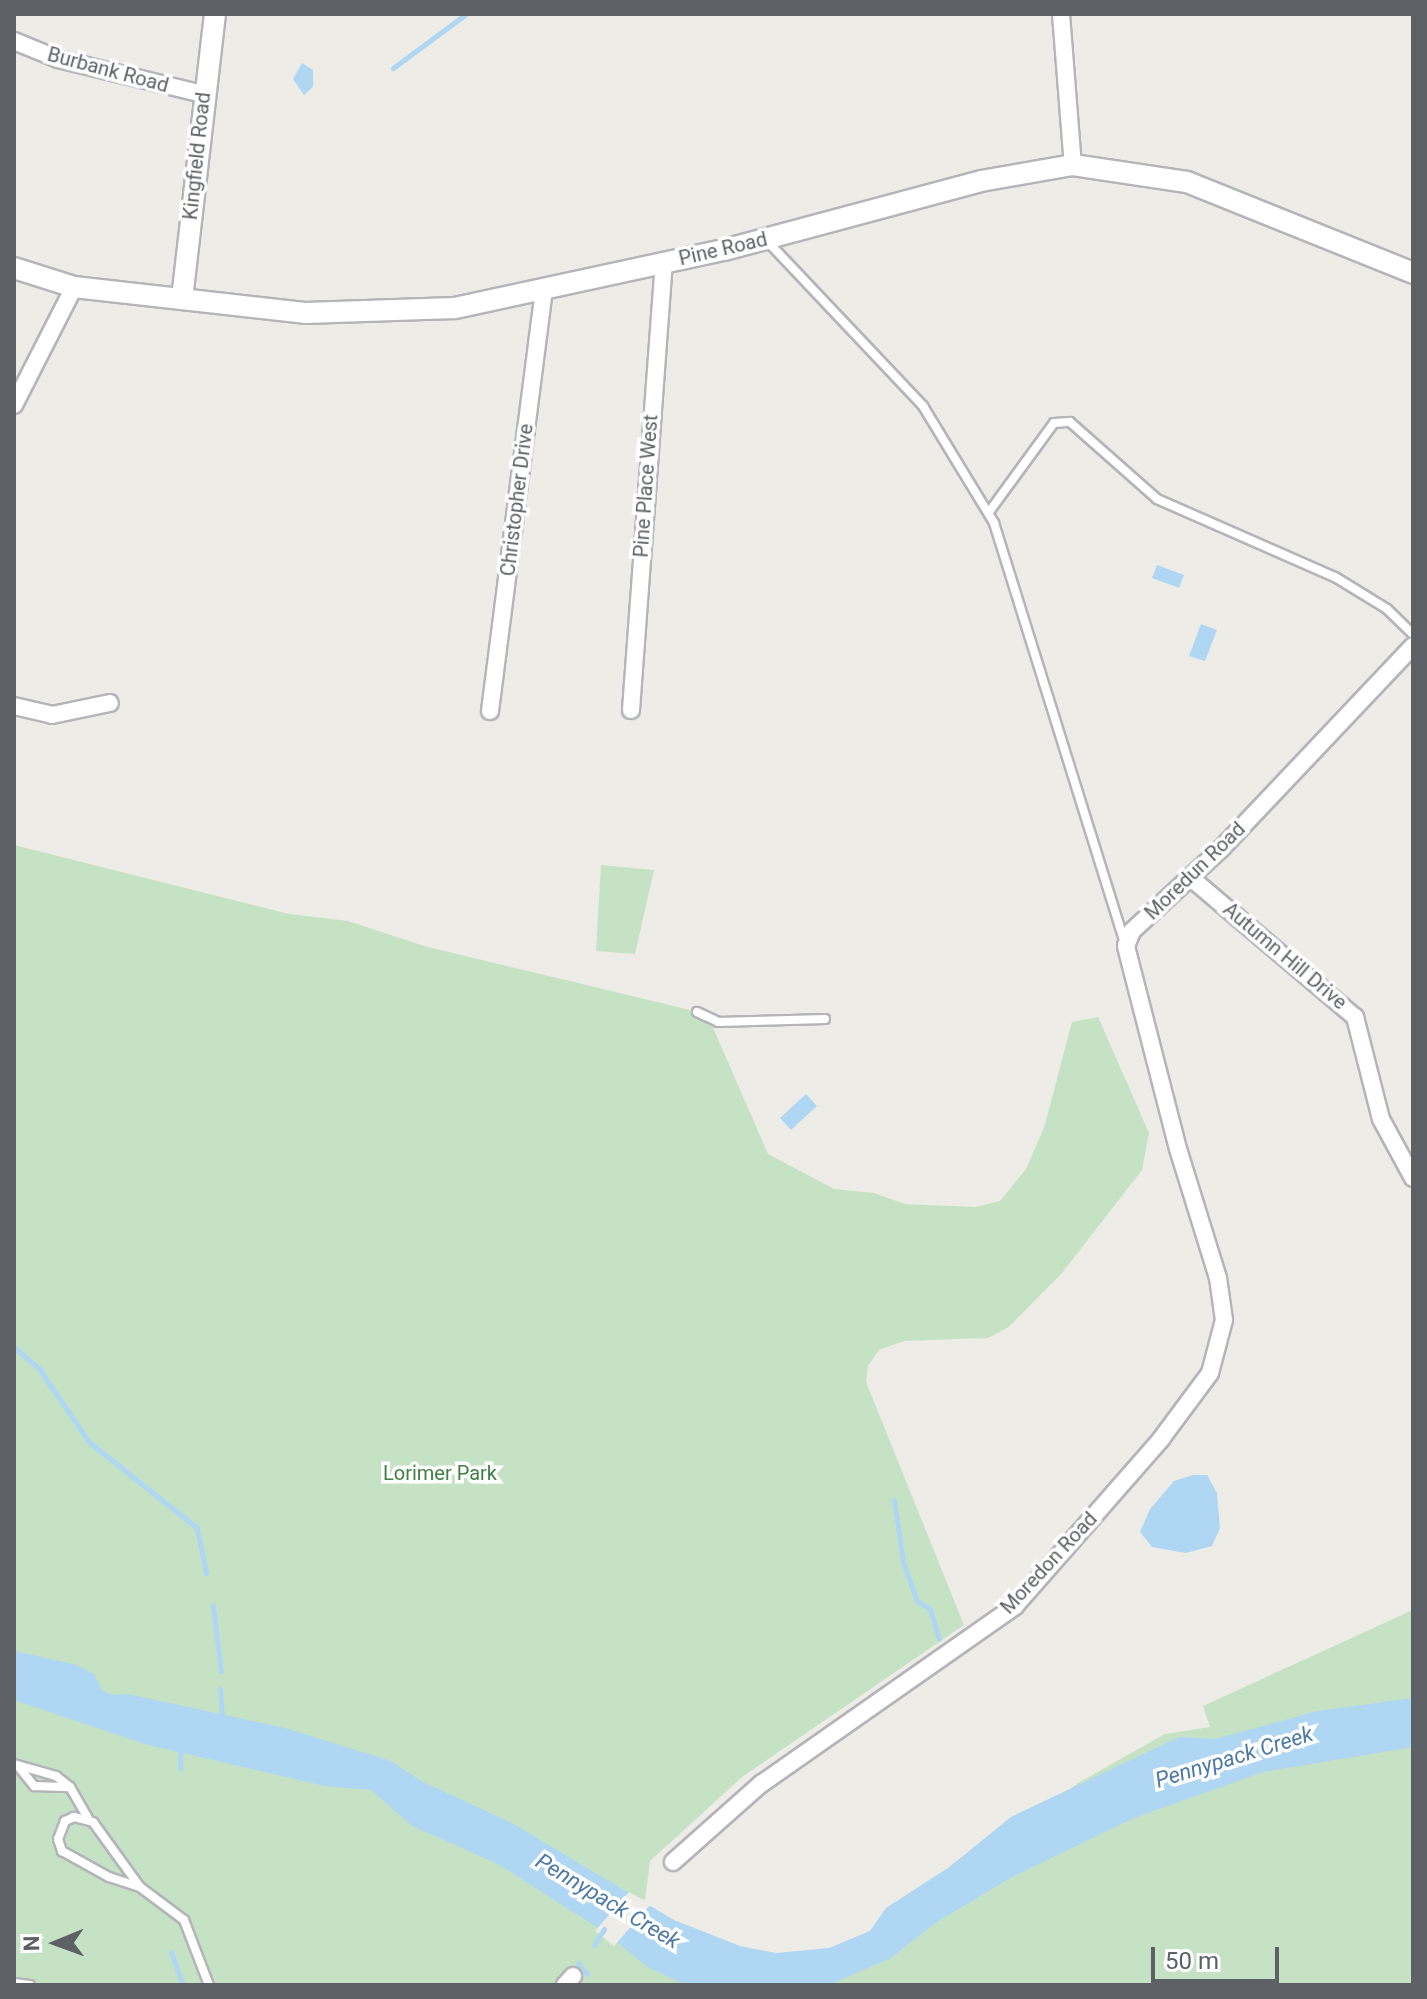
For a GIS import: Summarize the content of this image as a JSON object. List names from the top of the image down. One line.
{"streets":{"street":["Burbank Road","Kingfield Road","Pine Road","Pine Place West","Christopher Drive","Moredun Road","Autumn Hill Drive","Moredon Road"]},"crossings":[["Burbank Road","Kingfield Road"],["Kingfield Road","Pine Road"],["Pine Road","Pine Place West"],["Pine Road","Christopher Drive"],["Moredun Road","Autumn Hill Drive"],["Moredun Road","Moredon Road"]],"water":["Pennypack Creek"],"parks":["Lorimer Park"],"scale_bar":"50 m","north":"left"}
